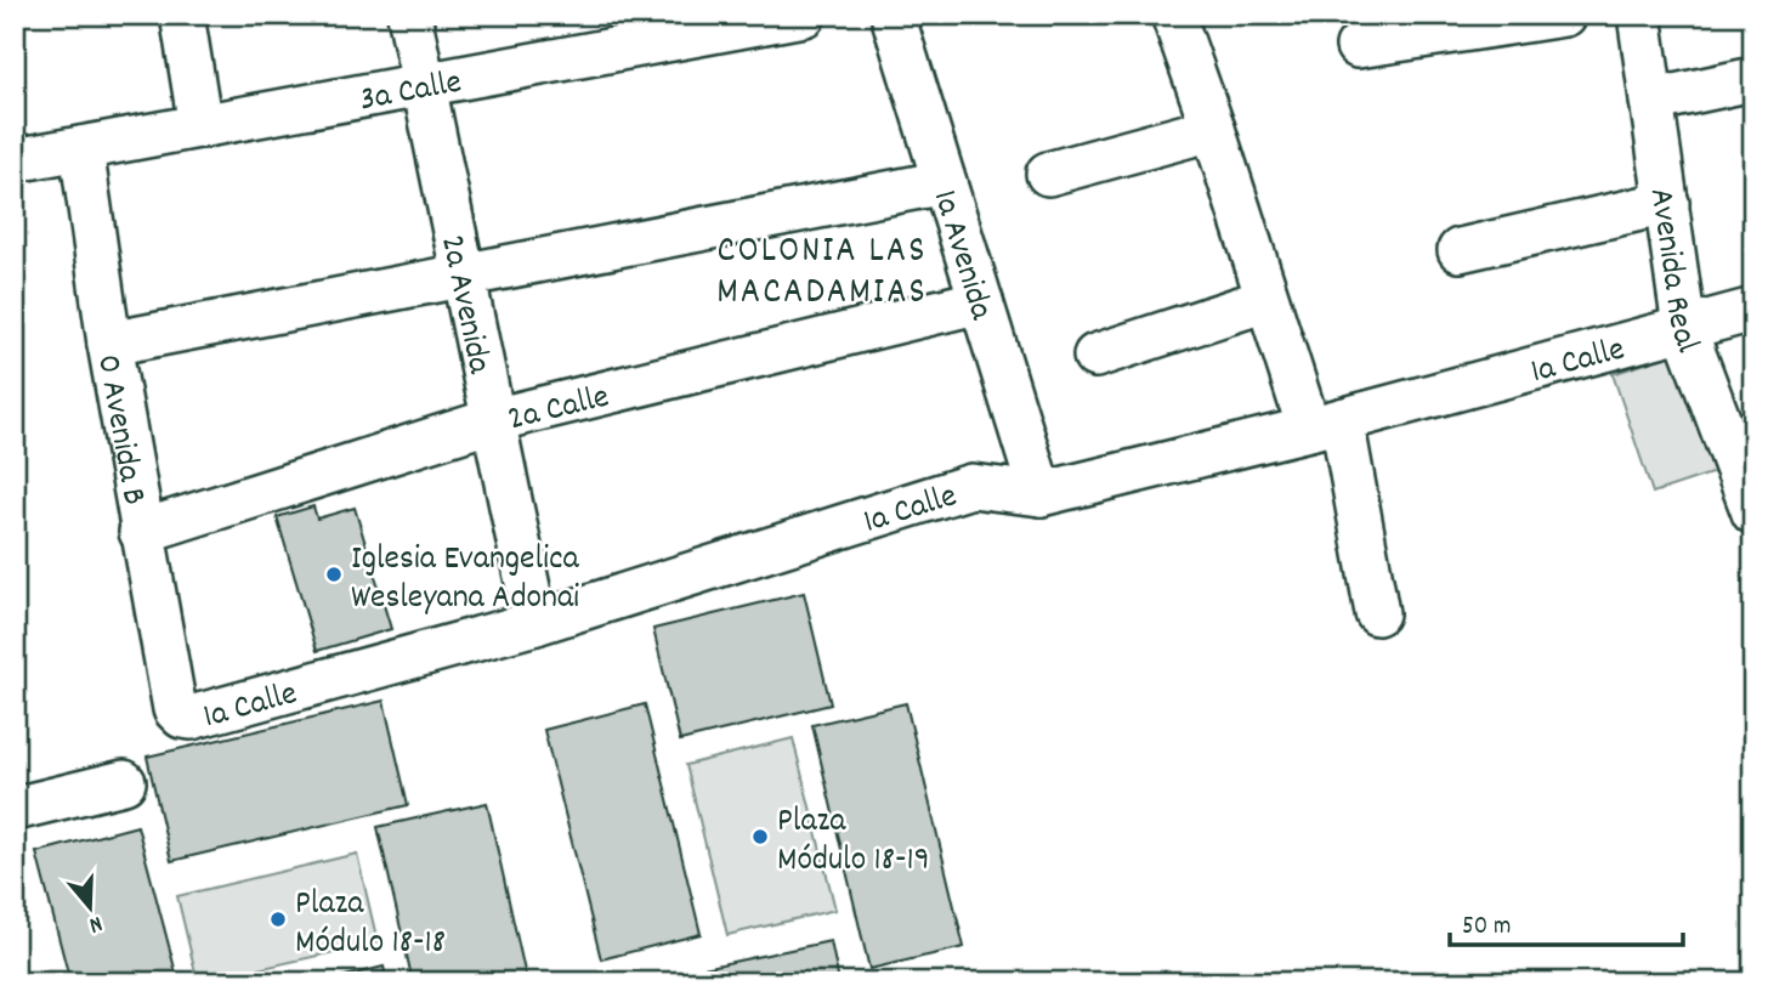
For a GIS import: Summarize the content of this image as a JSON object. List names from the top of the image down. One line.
{"streets":{"street":["3a Calle","1a Avenida","Avenida Real","2a Avenida","1a Calle","2a Calle","0 Avenida B"]},"crossings":[["3a Calle","2a Avenida"],["3a Calle","0 Avenida B"],["1a Avenida","1a Calle"],["1a Avenida","2a Calle"],["Avenida Real","1a Calle"],["2a Avenida","1a Calle"],["2a Avenida","2a Calle"],["1a Calle","0 Avenida B"],["2a Calle","0 Avenida B"]],"districts":["COLONIA LAS MACADAMIAS"],"places":["Iglesia Evangelica Wesleyana Adonai","Plaza Módulo 18-19","Plaza Módulo 18-18"],"scale_bar":"50 m","north":"bottom"}
